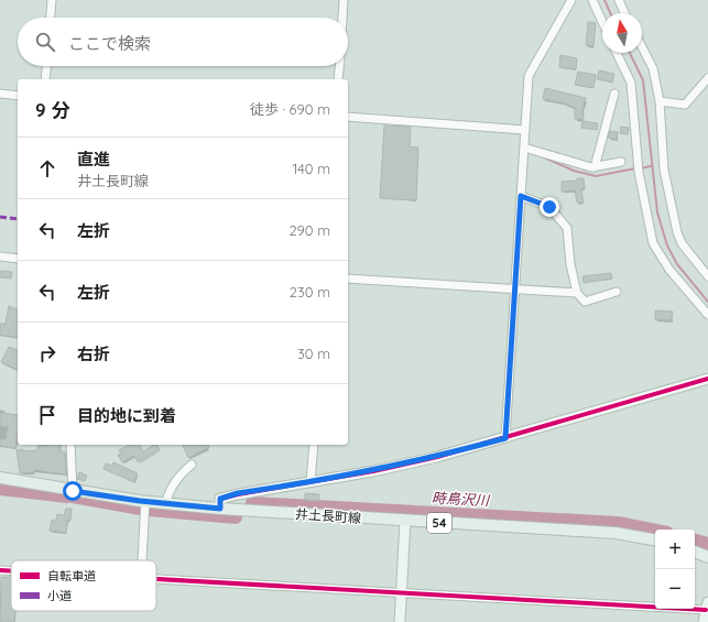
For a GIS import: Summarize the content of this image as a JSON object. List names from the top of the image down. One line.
{"streets":{"main road":["井土長町線","54"]},"water":["時鳥沢川"],"legend":["自転車道","小道"],"north":"top","page":{"search":"ここで検索","heading":["9 分","徒歩 · 690 m"],"list":[["直進","井土長町線","140 m"],["左折","290 m"],["左折","230 m"],["右折","30 m"],"目的地に到着"],"map_buttons":["+","−"]}}
